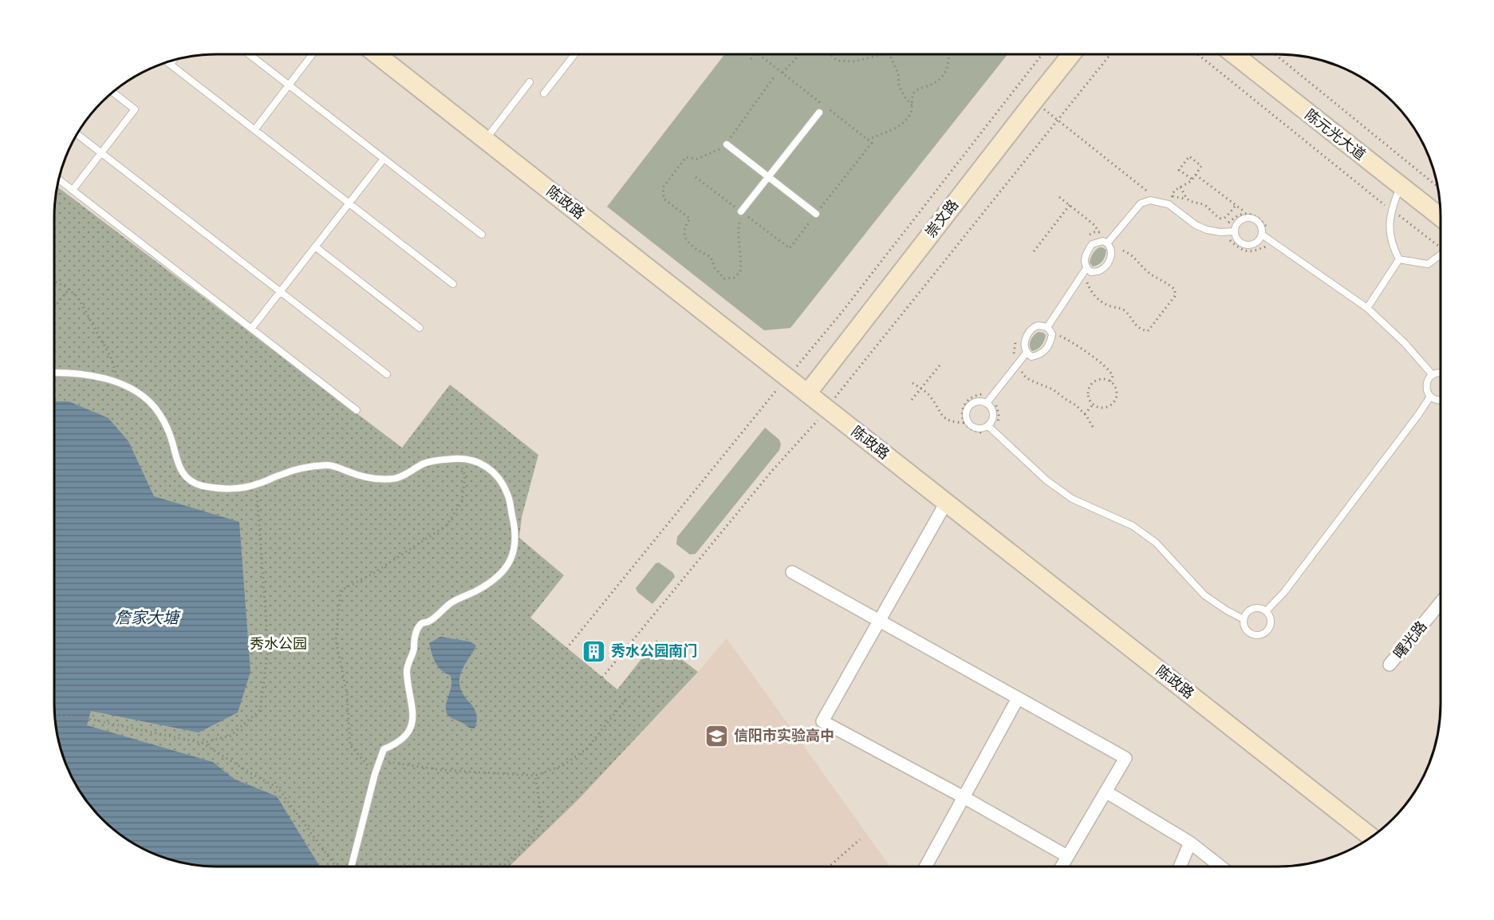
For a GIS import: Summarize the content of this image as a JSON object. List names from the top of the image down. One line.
{"streets":{"street":["陈元光大道","陈政路","崇文路","曙光路"]},"crossings":[["陈政路","崇文路"]],"water":["詹家大塘"],"parks":["秀水公园"],"places":{"building":["秀水公园南门"],"school or university":["信阳市实验高中"]}}
